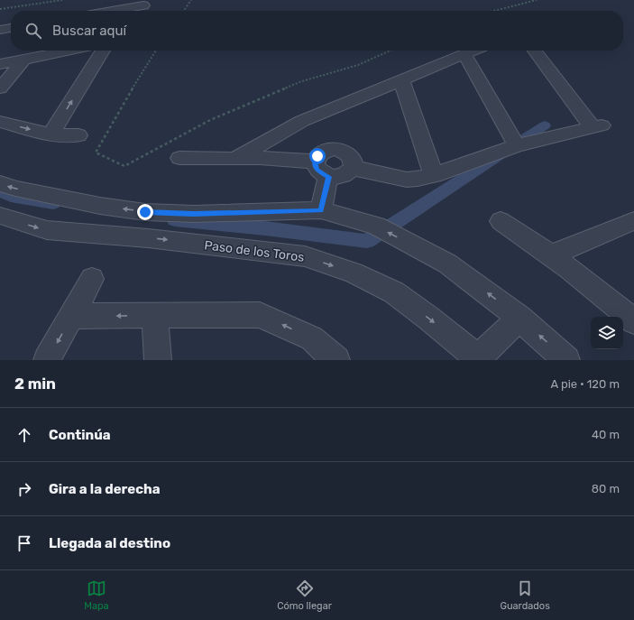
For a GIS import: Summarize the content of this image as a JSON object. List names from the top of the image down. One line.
{"streets":{"street":["Paso de los Toros"]},"page":{"search":"Buscar aquí","heading":["2 min","A pie · 120 m"],"list":[["Continúa","40 m"],["Gira a la derecha","80 m"],"Llegada al destino"],"nav":["Mapa","Cómo llegar","Guardados"]}}
